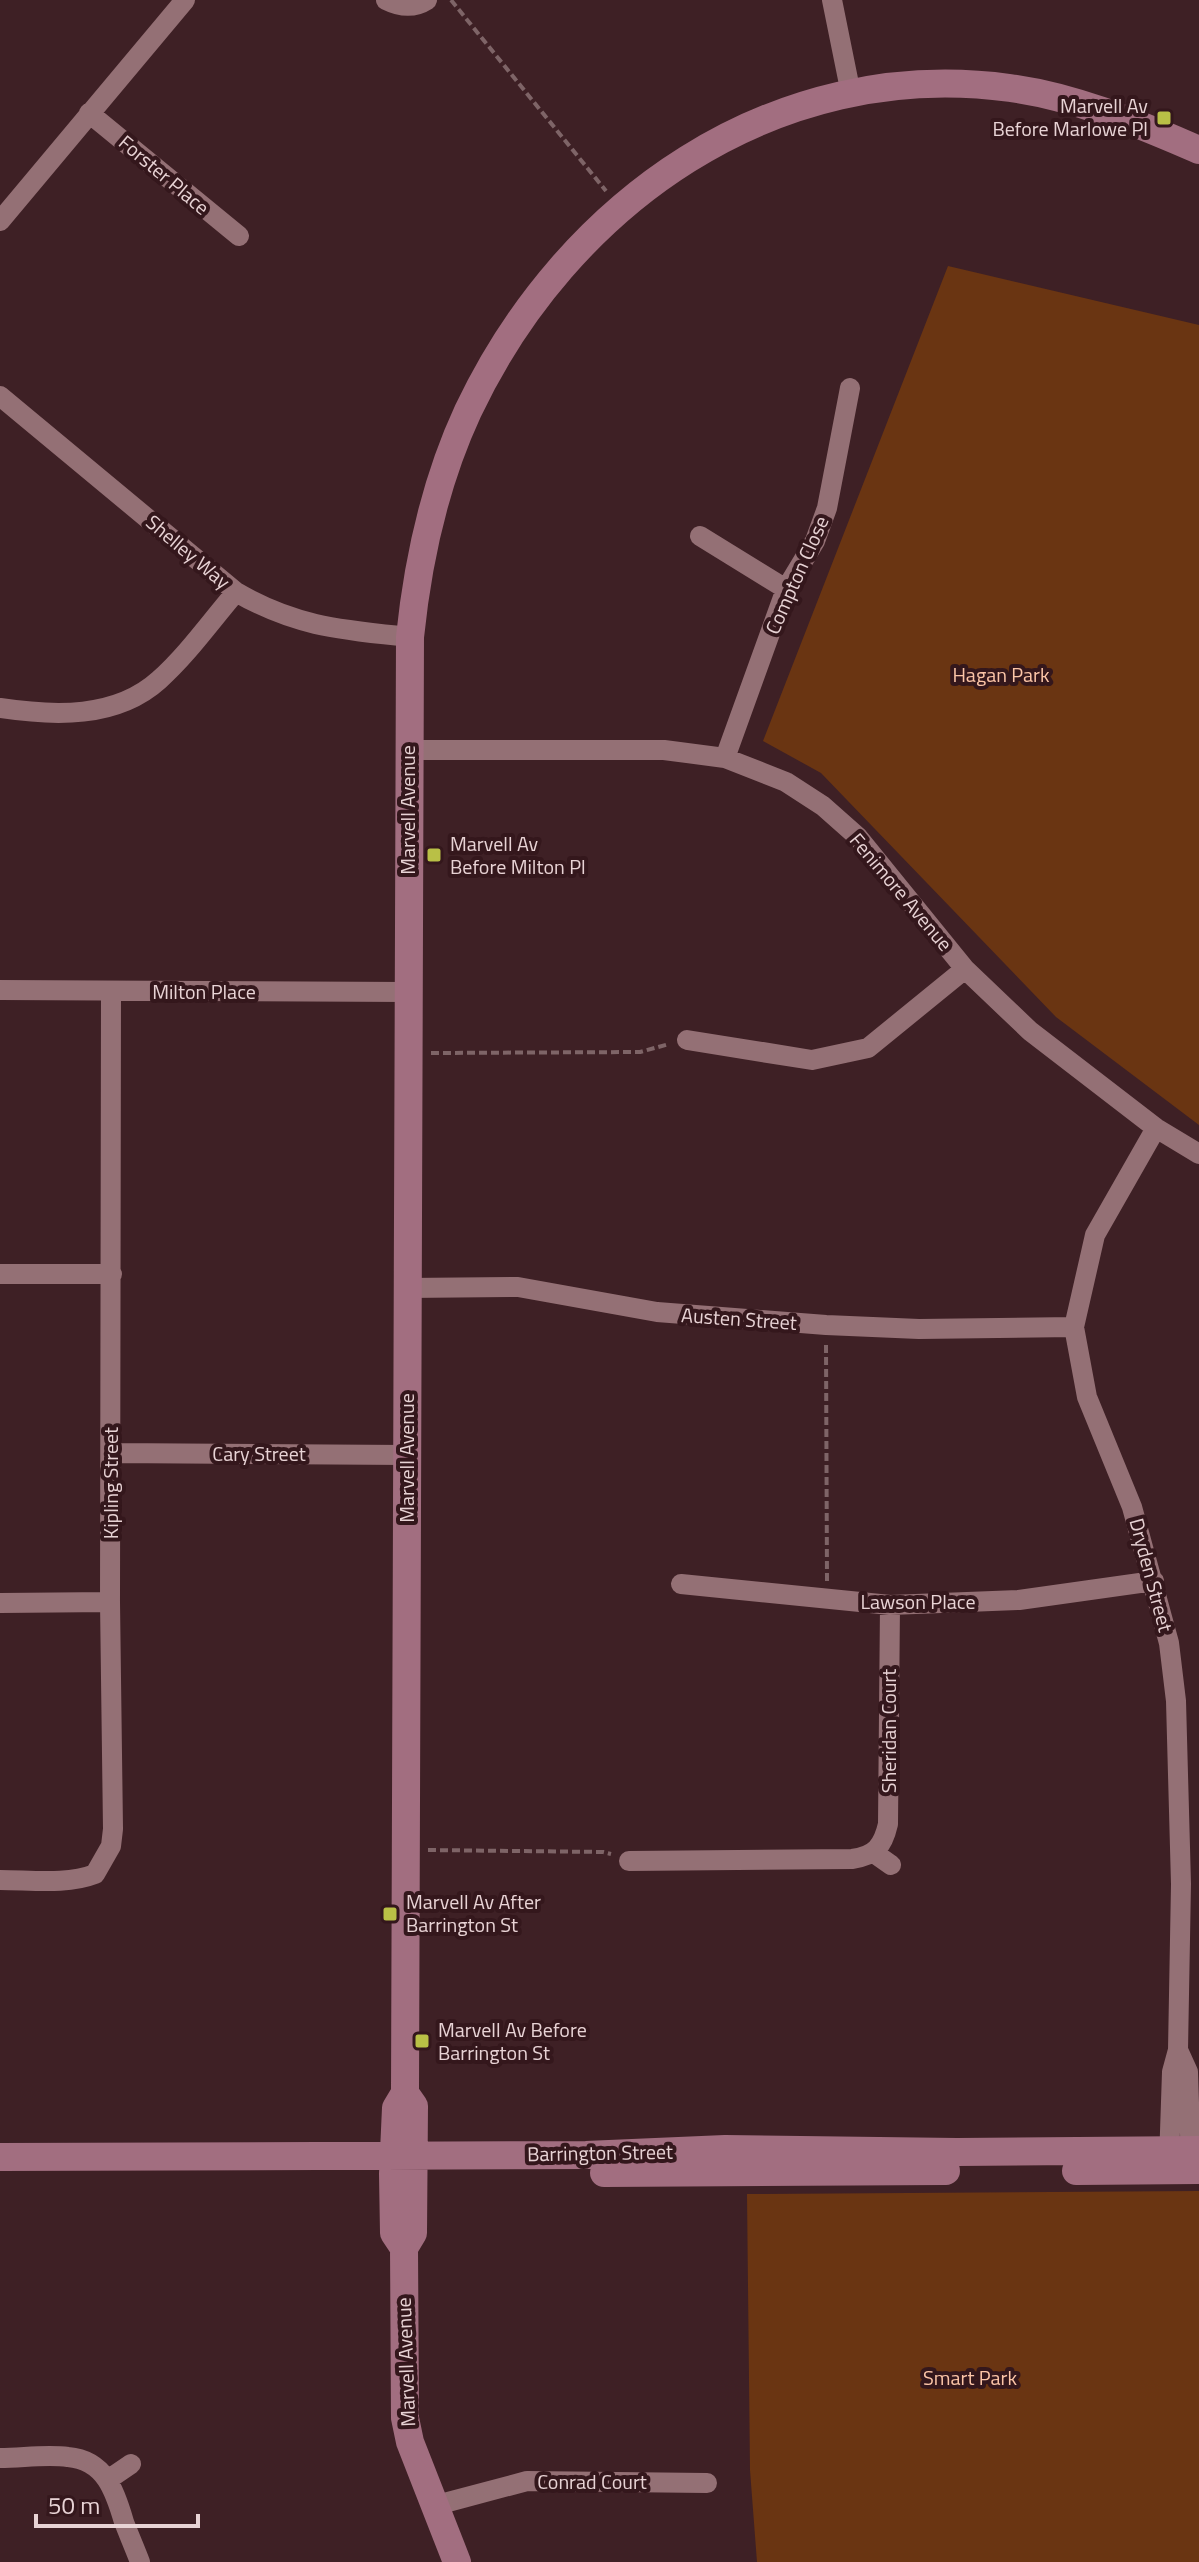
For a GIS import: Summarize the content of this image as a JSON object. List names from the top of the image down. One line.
{"streets":{"street":["Forster Place","Shelley Way","Compton Close","Marvell Avenue","Fenimore Avenue","Milton Place","Austen Street","Cary Street","Kipling Street","Dryden Street","Lawson Place","Sheridan Court","Barrington Street","Conrad Court"]},"crossings":[["Shelley Way","Marvell Avenue"],["Compton Close","Fenimore Avenue"],["Marvell Avenue","Fenimore Avenue"],["Marvell Avenue","Milton Place"],["Marvell Avenue","Austen Street"],["Marvell Avenue","Cary Street"],["Marvell Avenue","Barrington Street"],["Marvell Avenue","Conrad Court"],["Fenimore Avenue","Dryden Street"],["Milton Place","Kipling Street"],["Austen Street","Dryden Street"],["Cary Street","Kipling Street"],["Dryden Street","Lawson Place"],["Dryden Street","Barrington Street"],["Lawson Place","Sheridan Court"]],"parks":["Hagan Park","Smart Park"],"places":{"transit":["Marvell Av Before Marlowe Pl","Marvell Av Before Milton Pl","Marvell Av After Barrington St","Marvell Av Before Barrington St"]},"scale_bar":"50 m"}
